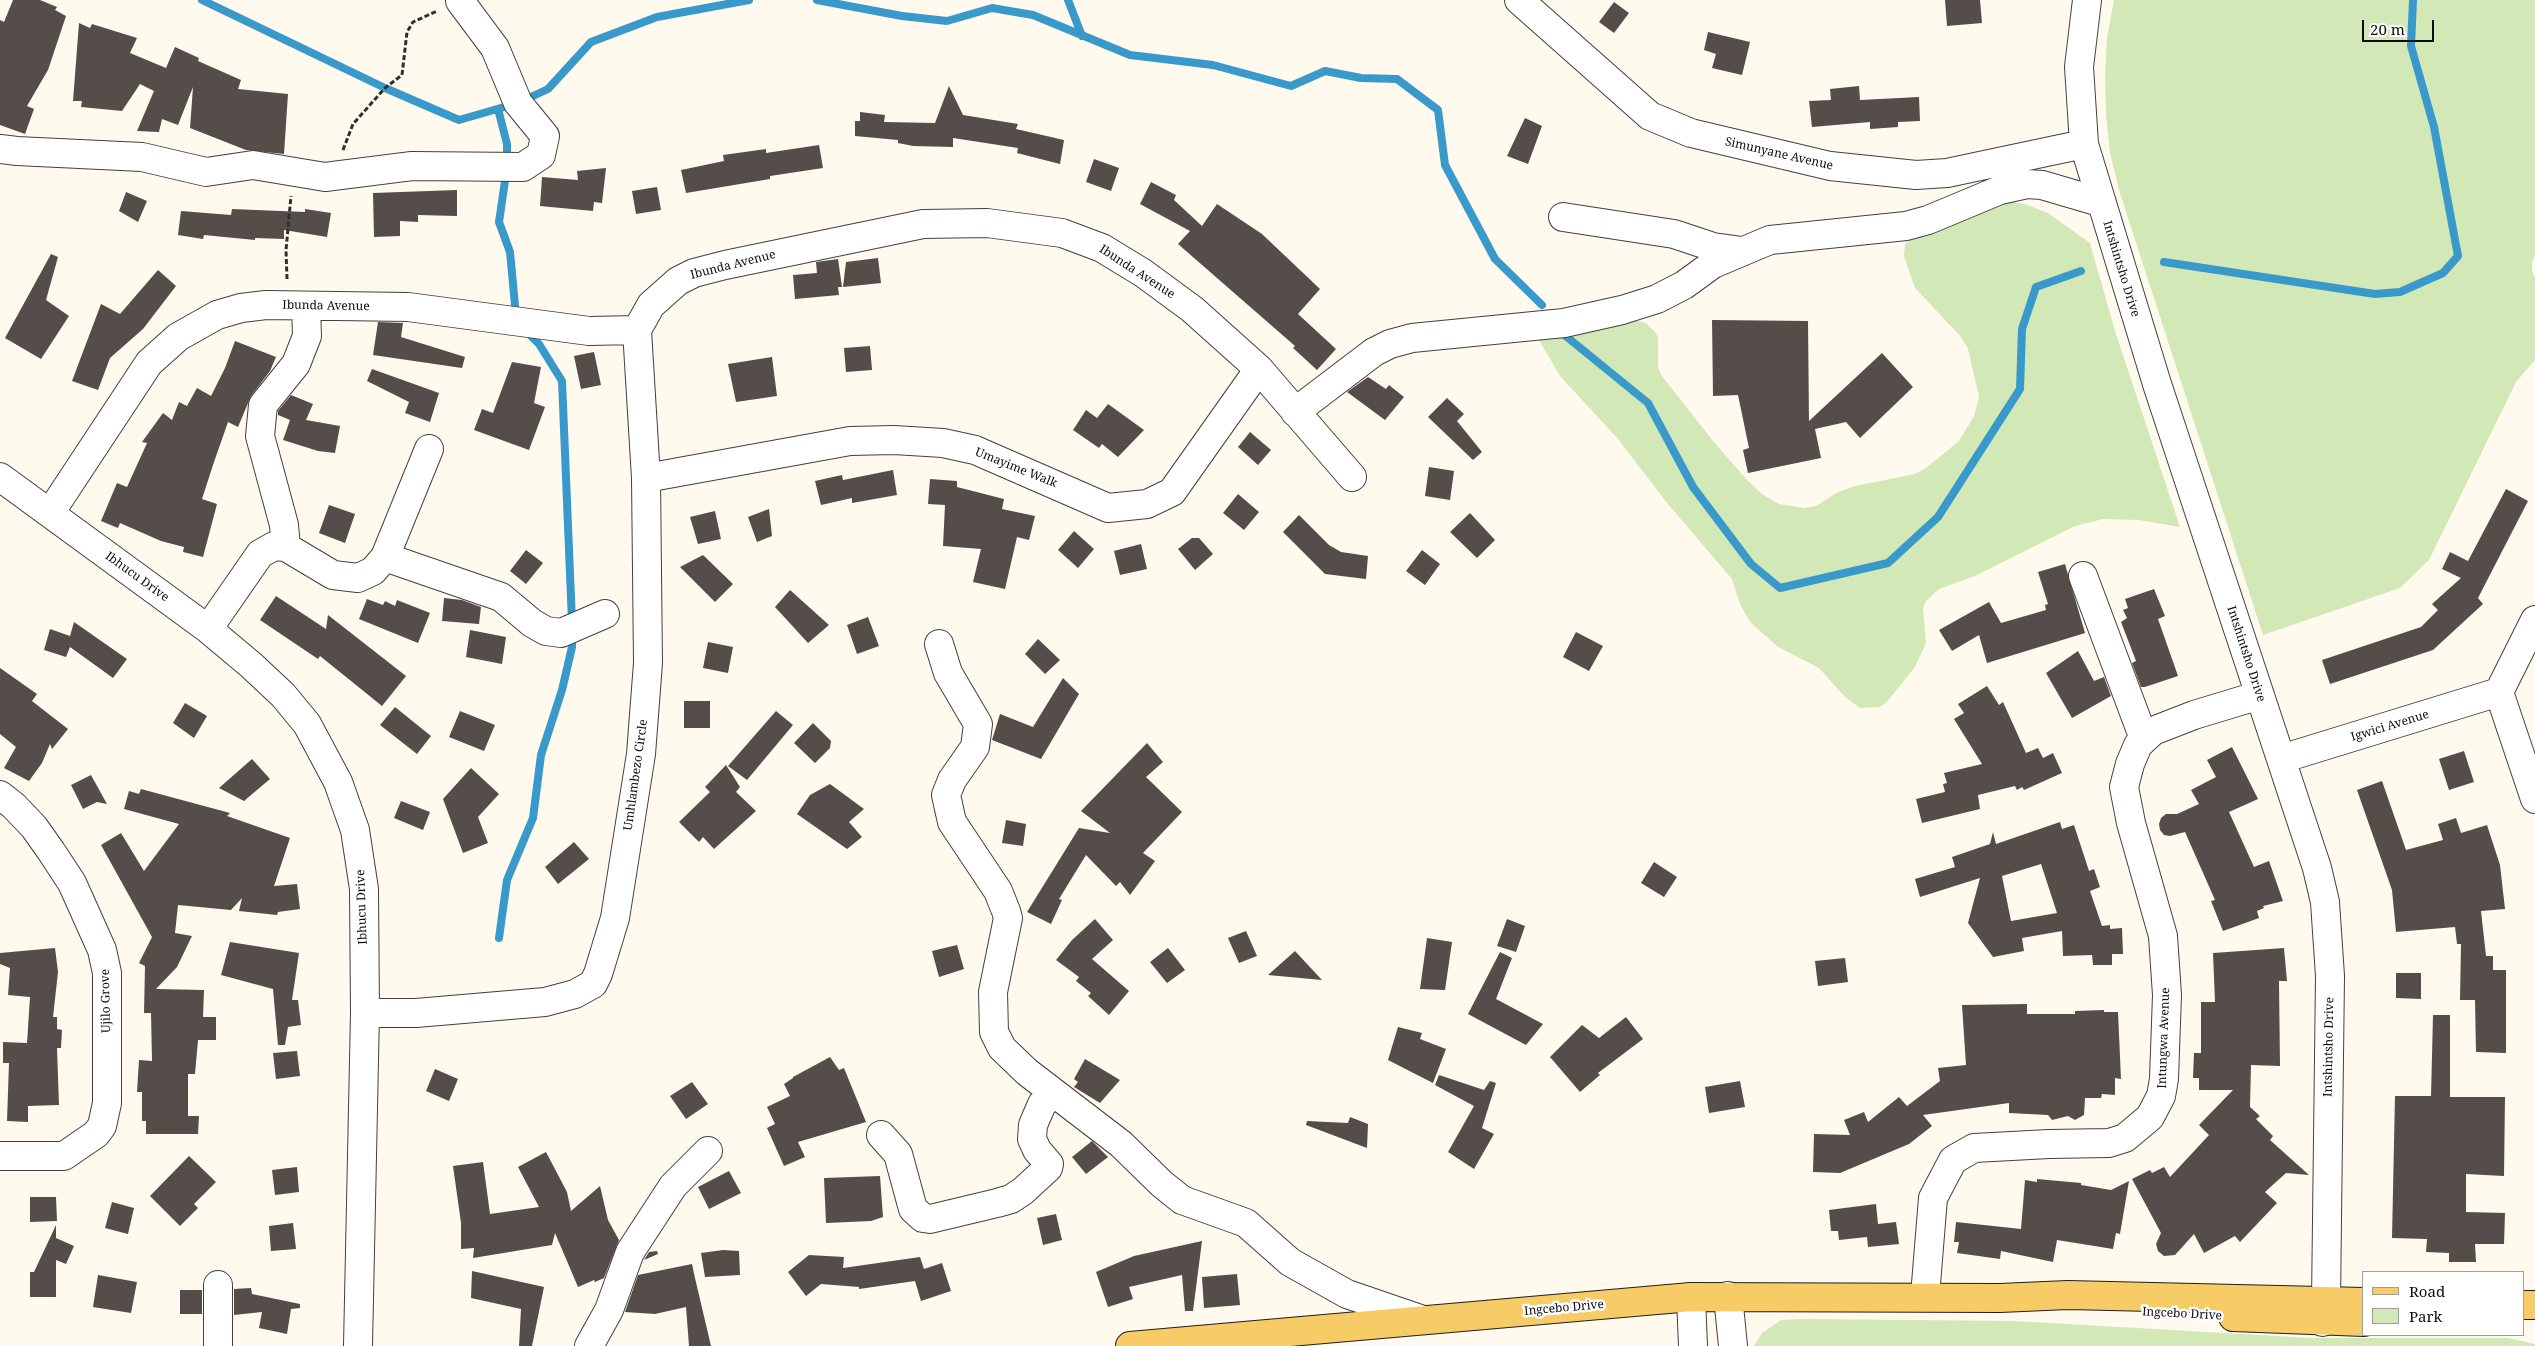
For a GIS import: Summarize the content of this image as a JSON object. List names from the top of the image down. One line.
{"streets":{"main road":["Ingcebo Drive"],"street":["Simunyane Avenue","Ibunda Avenue","Intshintsho Drive","Umayime Walk","Ibhucu Drive","Igwici Avenue","Umhlambezo Circle","Ujilo Grove","Intungwa Avenue"]},"crossings":[["Simunyane Avenue","Intshintsho Drive"],["Ibunda Avenue","Umayime Walk"],["Ibunda Avenue","Ibhucu Drive"],["Ibunda Avenue","Umhlambezo Circle"],["Intshintsho Drive","Igwici Avenue"],["Intshintsho Drive","Intungwa Avenue"],["Intshintsho Drive","Ingcebo Drive"],["Umayime Walk","Umhlambezo Circle"],["Ibhucu Drive","Umhlambezo Circle"],["Intungwa Avenue","Ingcebo Drive"]],"legend":["Road","Park"],"scale_bar":"20 m"}
